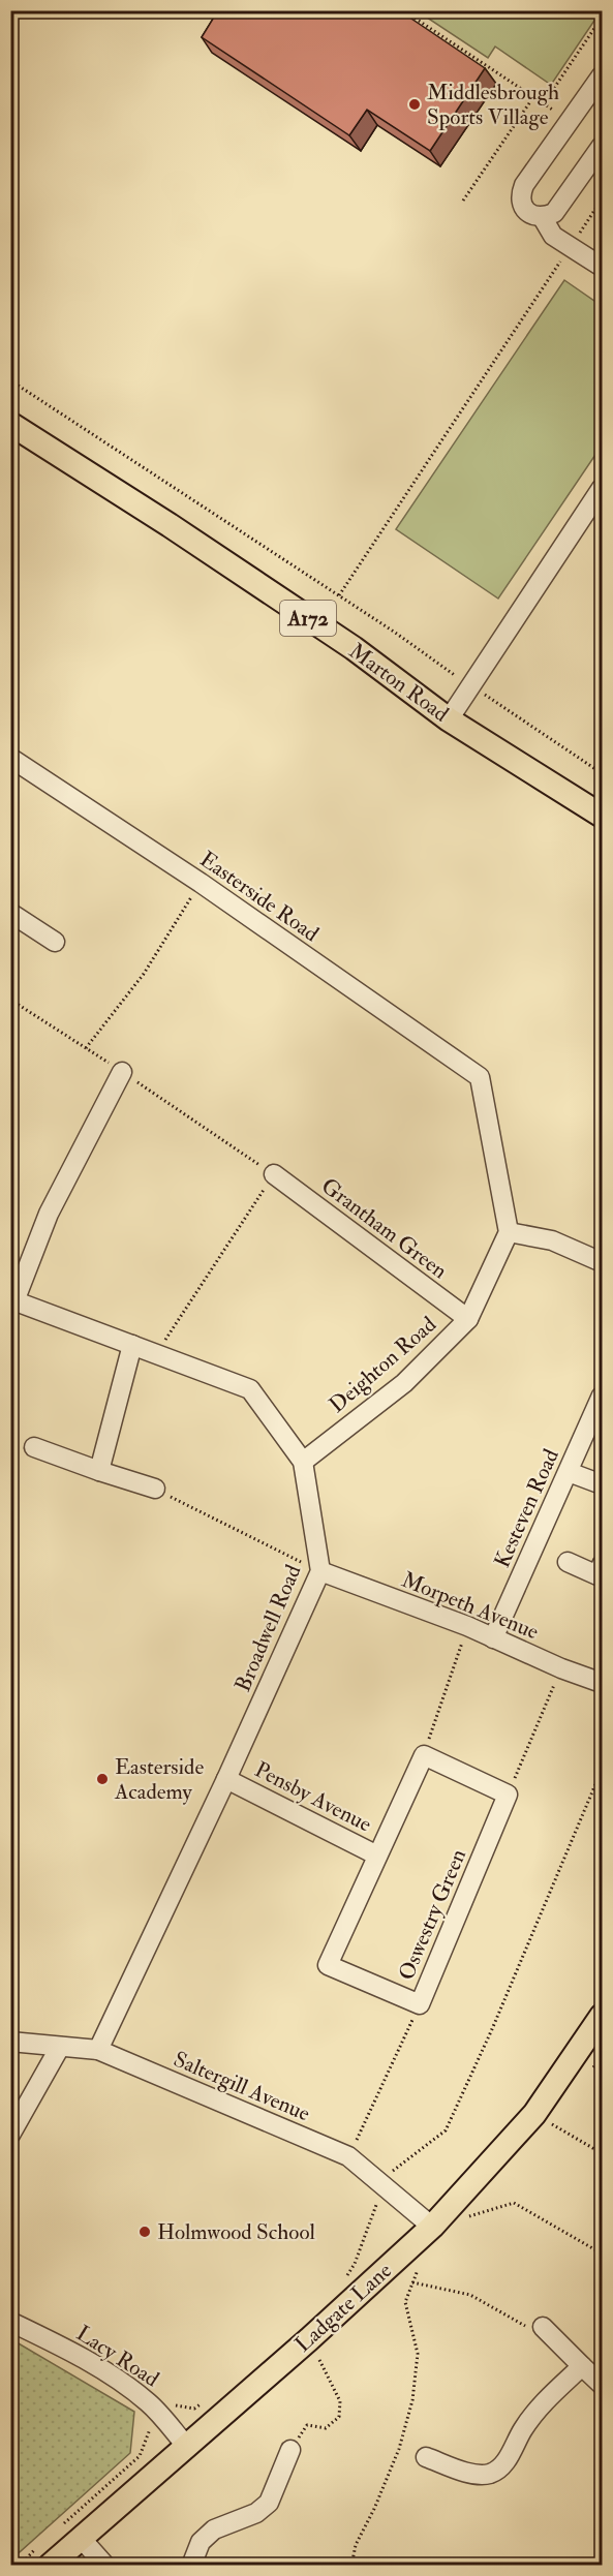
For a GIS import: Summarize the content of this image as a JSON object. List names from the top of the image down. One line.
{"streets":{"main road":["A172","Marton Road","Ladgate Lane"],"street":["Easterside Road","Grantham Green","Deighton Road","Kesteven Road","Morpeth Avenue","Broadwell Road","Pensby Avenue","Oswestry Green","Saltergill Avenue","Lacy Road"]},"crossings":[["Easterside Road","Deighton Road"],["Grantham Green","Deighton Road"],["Deighton Road","Broadwell Road"],["Kesteven Road","Morpeth Avenue"],["Morpeth Avenue","Broadwell Road"],["Broadwell Road","Pensby Avenue"],["Broadwell Road","Saltergill Avenue"],["Pensby Avenue","Oswestry Green"],["Saltergill Avenue","Ladgate Lane"],["Ladgate Lane","Lacy Road"]],"places":["Middlesbrough Sports Village","Easterside Academy","Holmwood School"]}
